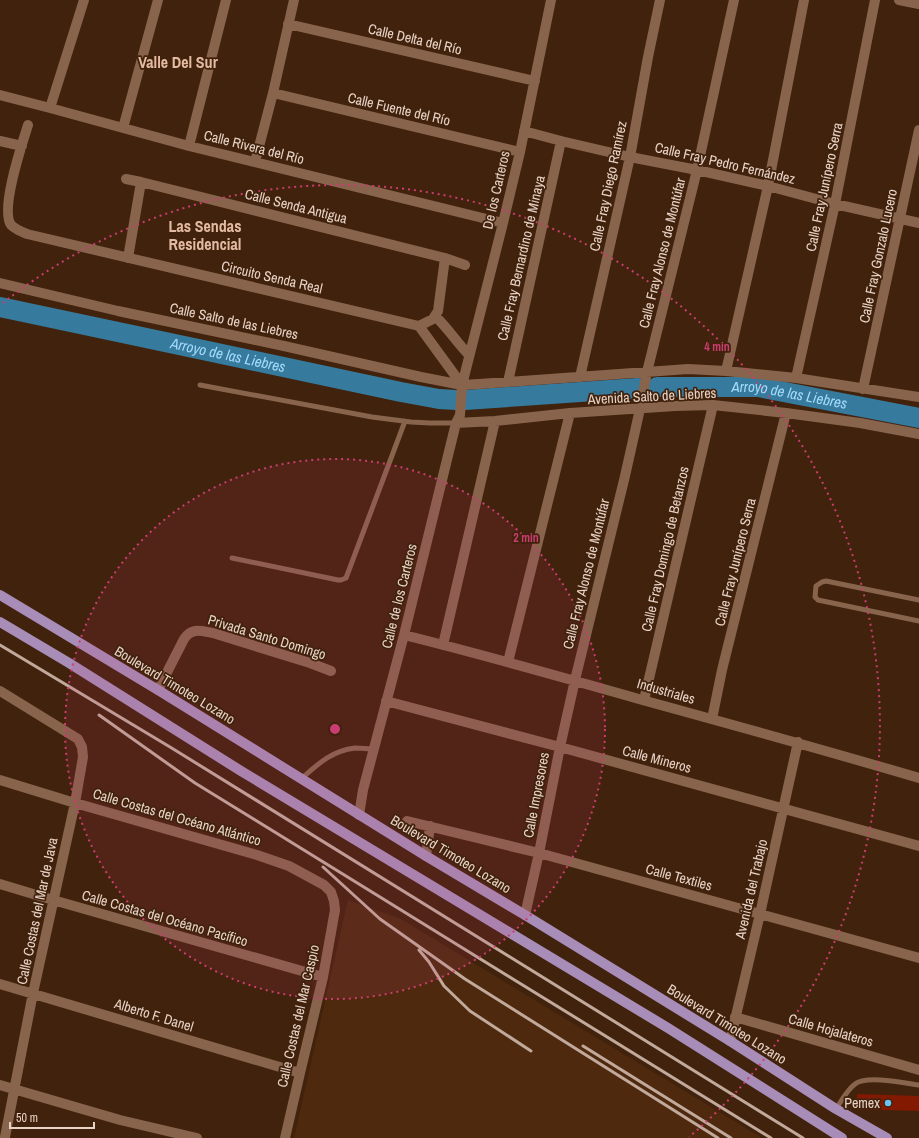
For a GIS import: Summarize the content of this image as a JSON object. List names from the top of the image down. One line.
{"streets":{"main road":["Boulevard Timoteo Lozano"],"street":["Calle Delta del Río","Calle Fuente del Río","Calle Rivera del Río","Calle Fray Pedro Fernández","Calle Fray Diego Ramírez","Calle Fray Junípero Serra","De los Carteros","Calle Senda Antigua","Calle Fray Alonso de Montúfar","Calle Fray Gonzalo Lucero","Calle Fray Bernardino de Minaya","Circuito Senda Real","Calle Salto de las Liebres","Avenida Salto de Liebres","Calle Fray Domingo de Betanzos","Calle de los Carteros","Privada Santo Domingo","Industriales","Calle Mineros","Calle Impresores","Calle Costas del Océano Atlántico","Calle Textiles","Avenida del Trabajo","Calle Costas del Mar de Java","Calle Costas del Océano Pacífico","Alberto F. Danel","Calle Costas del Mar Caspio","Calle Hojalateros"]},"crossings":[["Calle Delta del Río","De los Carteros"],["Calle Fuente del Río","De los Carteros"],["Calle Rivera del Río","De los Carteros"],["Calle Fray Pedro Fernández","Calle Fray Diego Ramírez"],["Calle Fray Pedro Fernández","Calle Fray Junípero Serra"],["Calle Fray Pedro Fernández","De los Carteros"],["Calle Fray Pedro Fernández","Calle Fray Alonso de Montúfar"],["Calle Fray Pedro Fernández","Calle Fray Gonzalo Lucero"],["Calle Fray Pedro Fernández","Calle Fray Bernardino de Minaya"],["Calle Fray Diego Ramírez","Avenida Salto de Liebres"],["Calle Fray Junípero Serra","Avenida Salto de Liebres"],["Calle Fray Junípero Serra","Industriales"],["De los Carteros","Calle Salto de las Liebres"],["De los Carteros","Avenida Salto de Liebres"],["De los Carteros","Calle de los Carteros"],["Calle Fray Alonso de Montúfar","Avenida Salto de Liebres"],["Calle Fray Alonso de Montúfar","Industriales"],["Calle Fray Alonso de Montúfar","Calle Impresores"],["Calle Fray Gonzalo Lucero","Avenida Salto de Liebres"],["Calle Fray Bernardino de Minaya","Avenida Salto de Liebres"],["Calle Salto de las Liebres","Avenida Salto de Liebres"],["Calle Salto de las Liebres","Calle de los Carteros"],["Avenida Salto de Liebres","Calle Fray Domingo de Betanzos"],["Avenida Salto de Liebres","Calle de los Carteros"],["Calle Fray Domingo de Betanzos","Industriales"],["Calle de los Carteros","Boulevard Timoteo Lozano"],["Calle de los Carteros","Industriales"],["Calle de los Carteros","Calle Mineros"],["Privada Santo Domingo","Boulevard Timoteo Lozano"],["Boulevard Timoteo Lozano","Calle Impresores"],["Boulevard Timoteo Lozano","Avenida del Trabajo"],["Industriales","Calle Impresores"],["Industriales","Avenida del Trabajo"],["Calle Mineros","Calle Impresores"],["Calle Mineros","Avenida del Trabajo"],["Calle Impresores","Calle Textiles"],["Calle Costas del Océano Atlántico","Calle Costas del Mar de Java"],["Calle Costas del Océano Atlántico","Calle Costas del Mar Caspio"],["Calle Textiles","Avenida del Trabajo"],["Avenida del Trabajo","Calle Hojalateros"],["Calle Costas del Mar de Java","Calle Costas del Océano Pacífico"],["Calle Costas del Mar de Java","Alberto F. Danel"],["Calle Costas del Océano Pacífico","Calle Costas del Mar Caspio"],["Alberto F. Danel","Calle Costas del Mar Caspio"]],"districts":["Valle Del Sur","Las Sendas Residencial"],"water":["Arroyo de las Liebres"],"places":["Pemex"],"scale_bar":"50 m","rings":["4 min","2 min"]}
